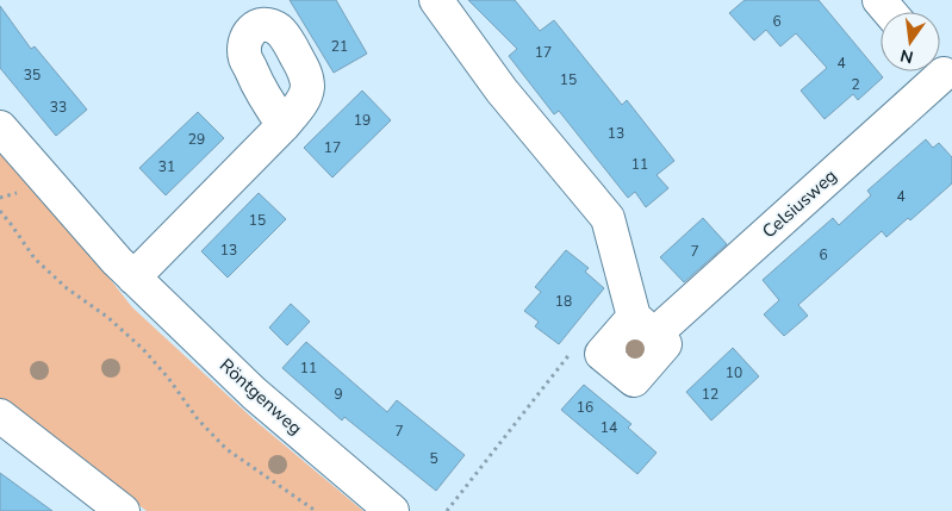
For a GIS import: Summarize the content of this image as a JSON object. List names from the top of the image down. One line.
{"streets":{"street":["Celsiusweg","Röntgenweg"]},"house_numbers":["6","21","17","4","35","15","2","33","19","13","29","17","11","31","4","15","13","7","6","18","11","10","9","12","16","14","7","5"],"north":"bottom"}
